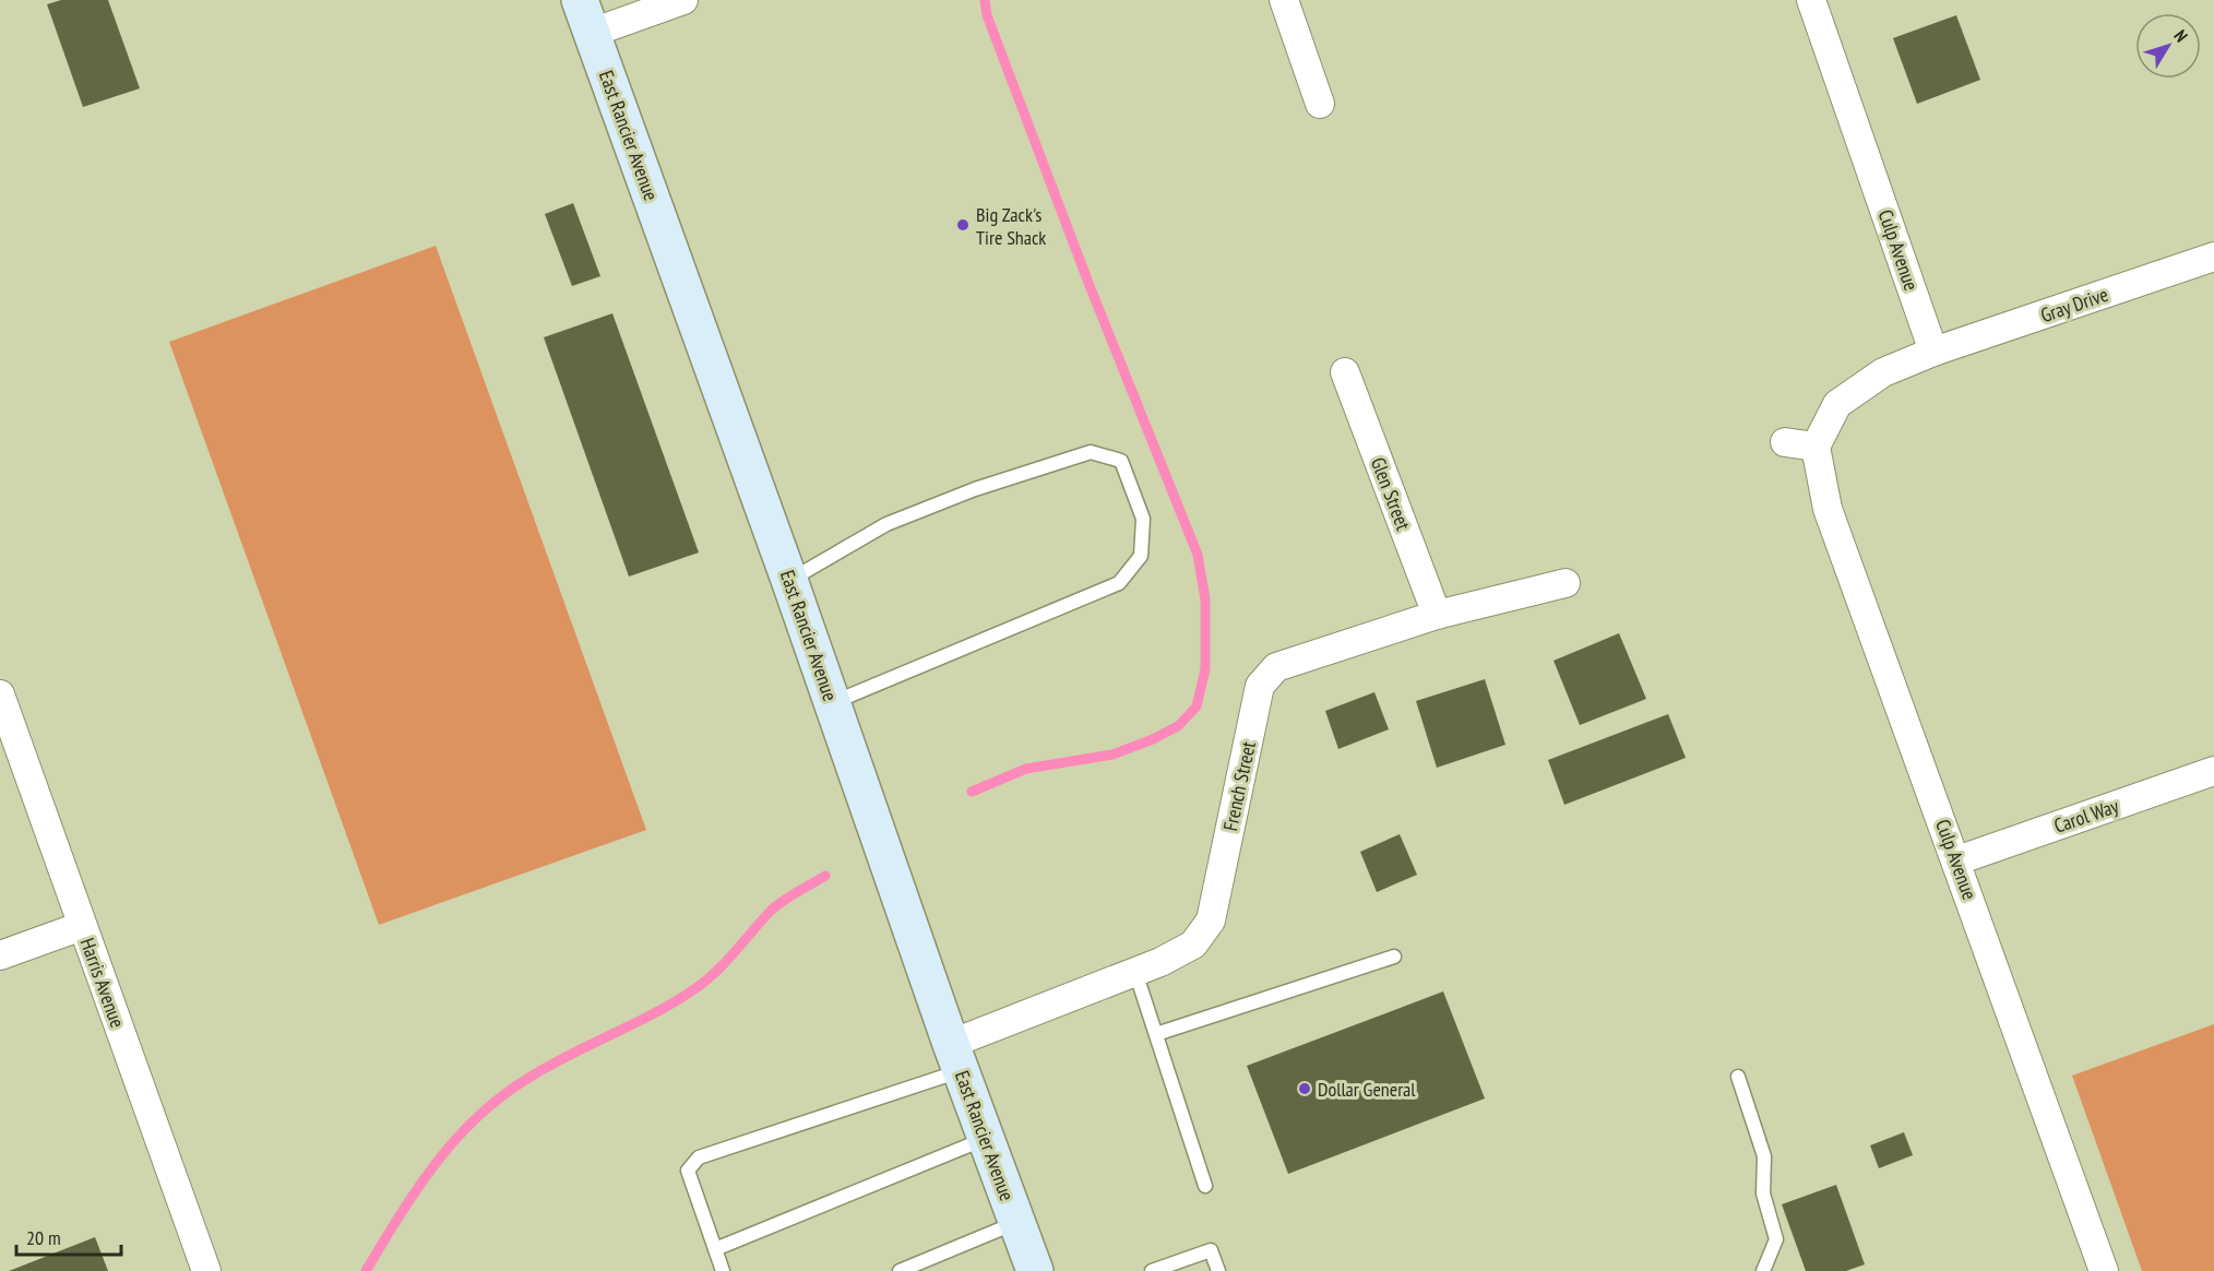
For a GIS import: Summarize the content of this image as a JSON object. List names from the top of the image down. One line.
{"streets":{"main road":["East Rancier Avenue"],"street":["Culp Avenue","Gray Drive","Glen Street","French Street","Carol Way","Harris Avenue"]},"crossings":[["East Rancier Avenue","French Street"],["Culp Avenue","Gray Drive"],["Culp Avenue","Carol Way"],["Glen Street","French Street"]],"places":["Big Zack's Tire Shack","Dollar General"],"scale_bar":"20 m","north":"top right"}
